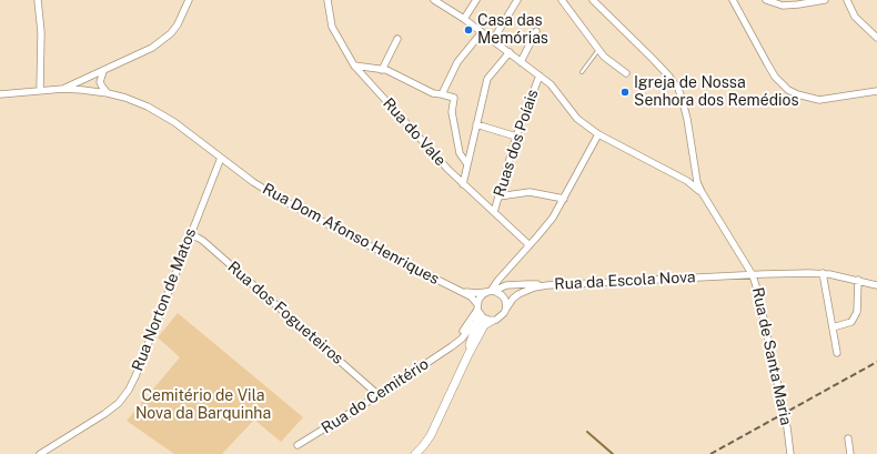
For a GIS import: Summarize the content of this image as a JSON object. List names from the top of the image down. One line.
{"streets":{"street":["Rua do Vale","Ruas dos Poíais","Rua Dom Afonso Henriques","Rua da Escola Nova","Rua Norton de Matos","Rua dos Fogueteiros","Rua de Santa Maria","Rua do Cemitério"]},"crossings":[["Rua do Vale","Ruas dos Poíais"],["Rua Dom Afonso Henriques","Rua da Escola Nova"],["Rua Dom Afonso Henriques","Rua Norton de Matos"],["Rua Dom Afonso Henriques","Rua do Cemitério"],["Rua da Escola Nova","Rua de Santa Maria"],["Rua da Escola Nova","Rua do Cemitério"],["Rua Norton de Matos","Rua dos Fogueteiros"],["Rua dos Fogueteiros","Rua do Cemitério"]],"parks":["Cemitério de Vila Nova da Barquinha"],"places":["Casa das Memórias","Igreja de Nossa Senhora dos Remédios"]}
